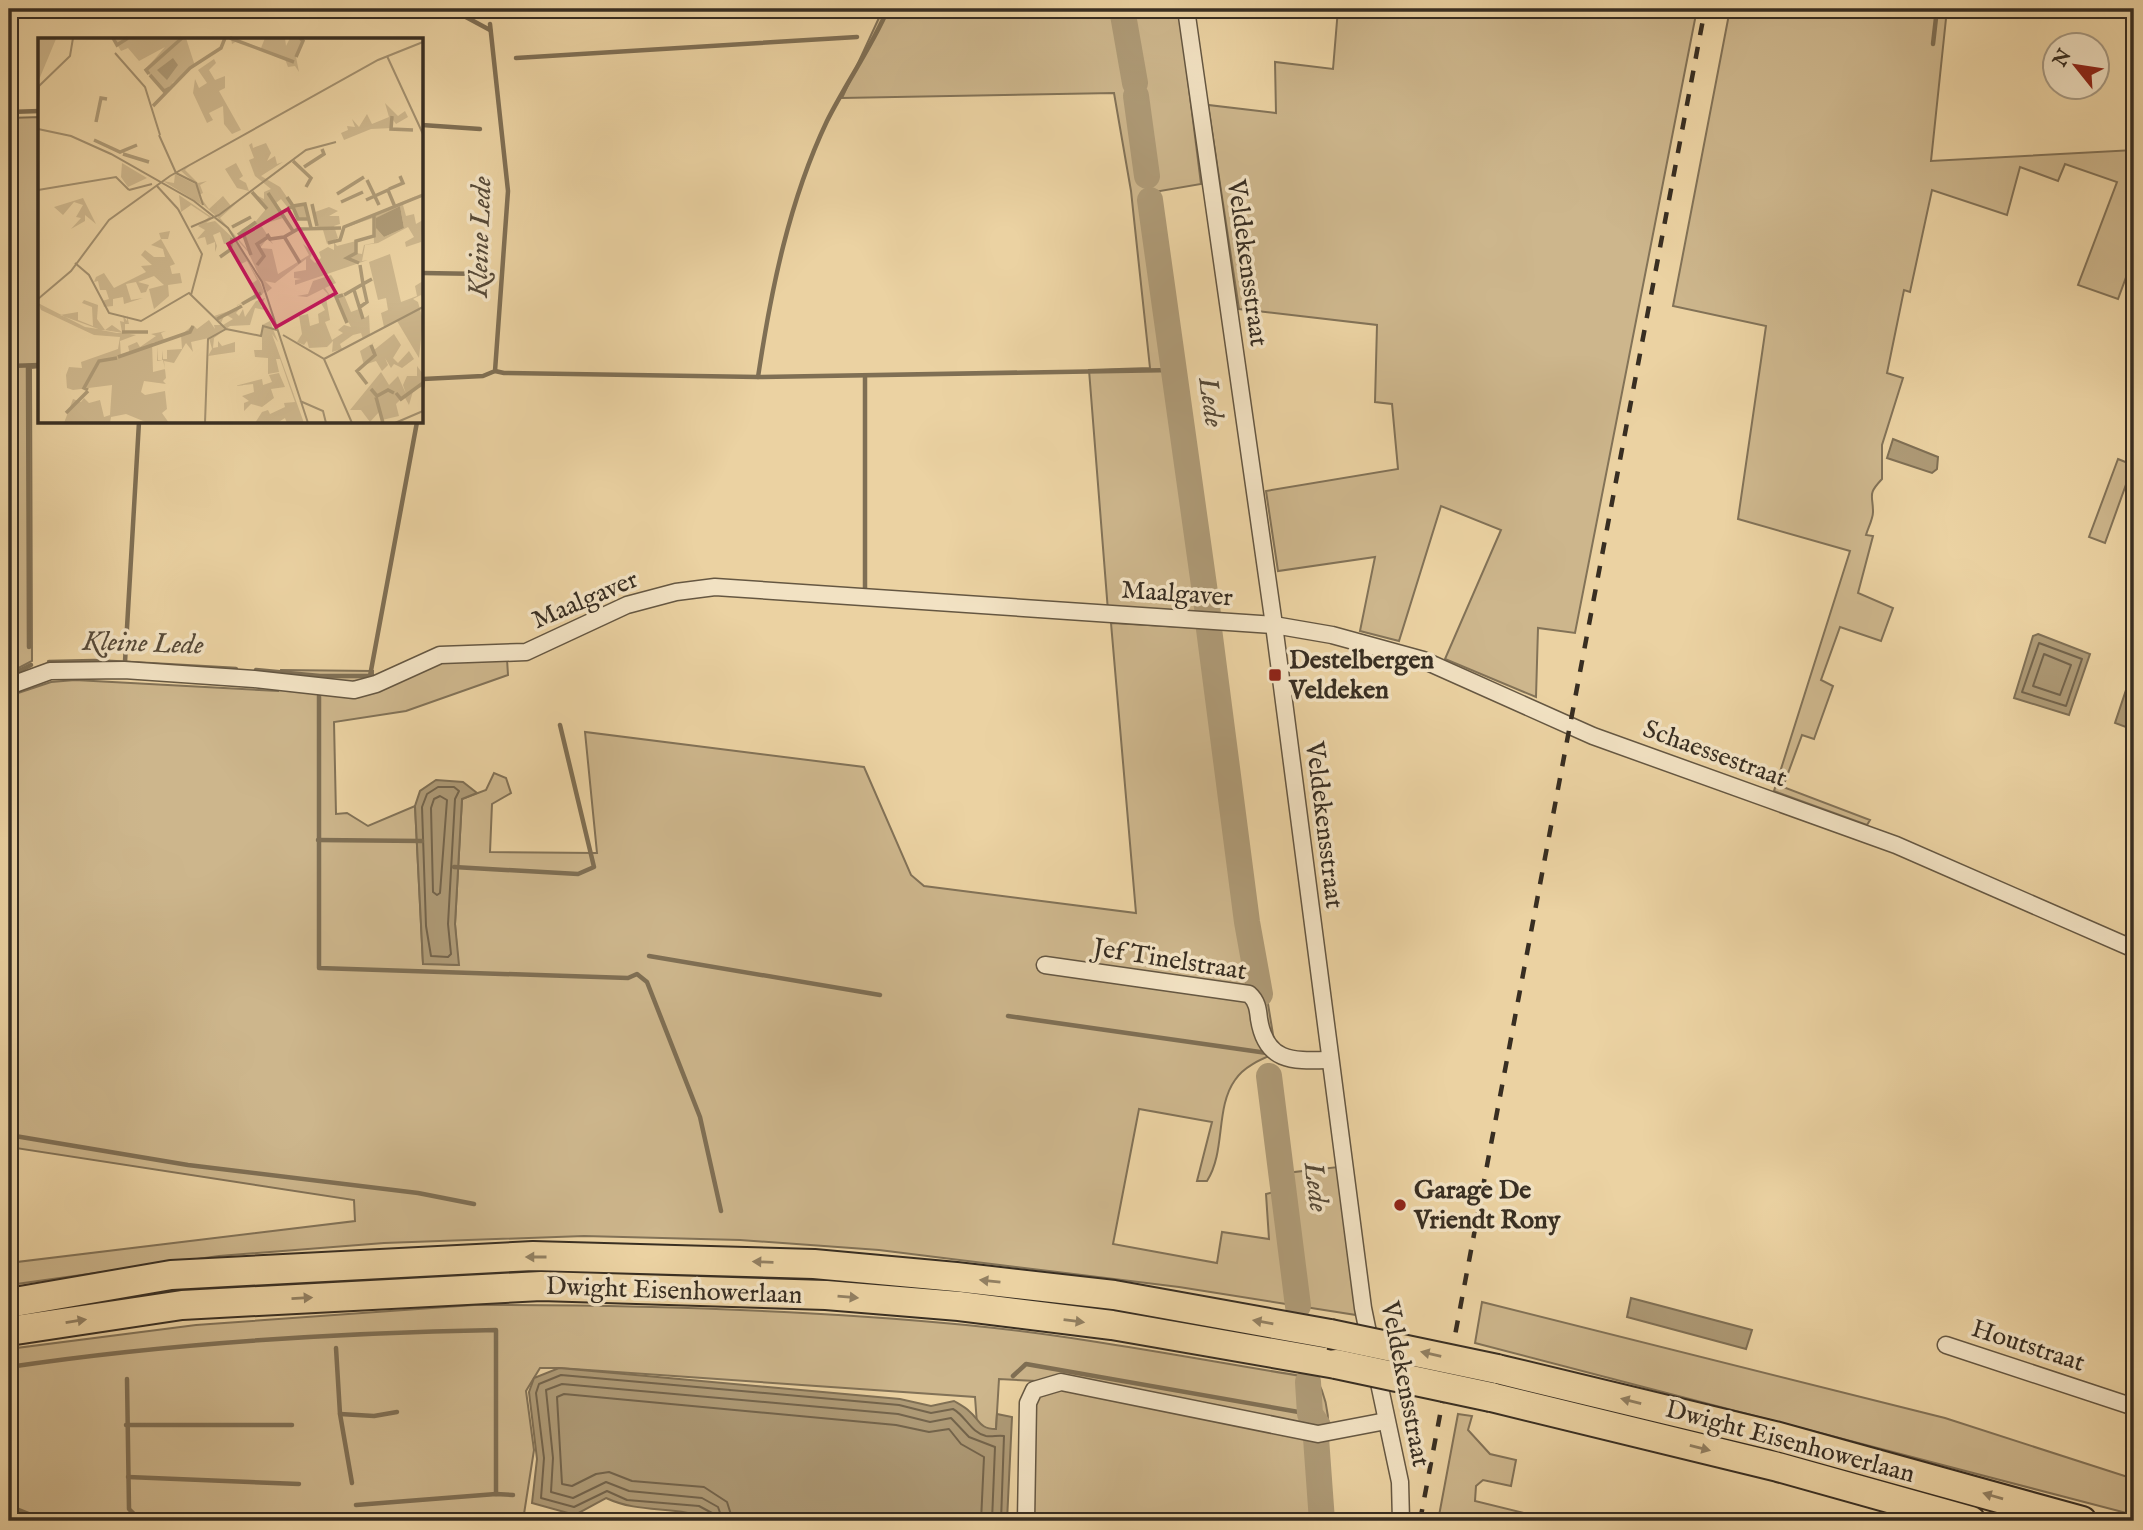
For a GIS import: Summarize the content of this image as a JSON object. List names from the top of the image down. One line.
{"streets":{"highway":["Dwight Eisenhowerlaan"],"street":["Veldekensstraat","Maalgaver","Schaessestraat","Jef Tinelstraat","Houtstraat"]},"crossings":[["Veldekensstraat","Maalgaver"],["Veldekensstraat","Schaessestraat"],["Veldekensstraat","Jef Tinelstraat"],["Maalgaver","Schaessestraat"]],"water":["Kleine Lede","Lede"],"places":{"transit":["Destelbergen Veldeken"],"other":["Garage De Vriendt Rony"]},"north":"top left"}
